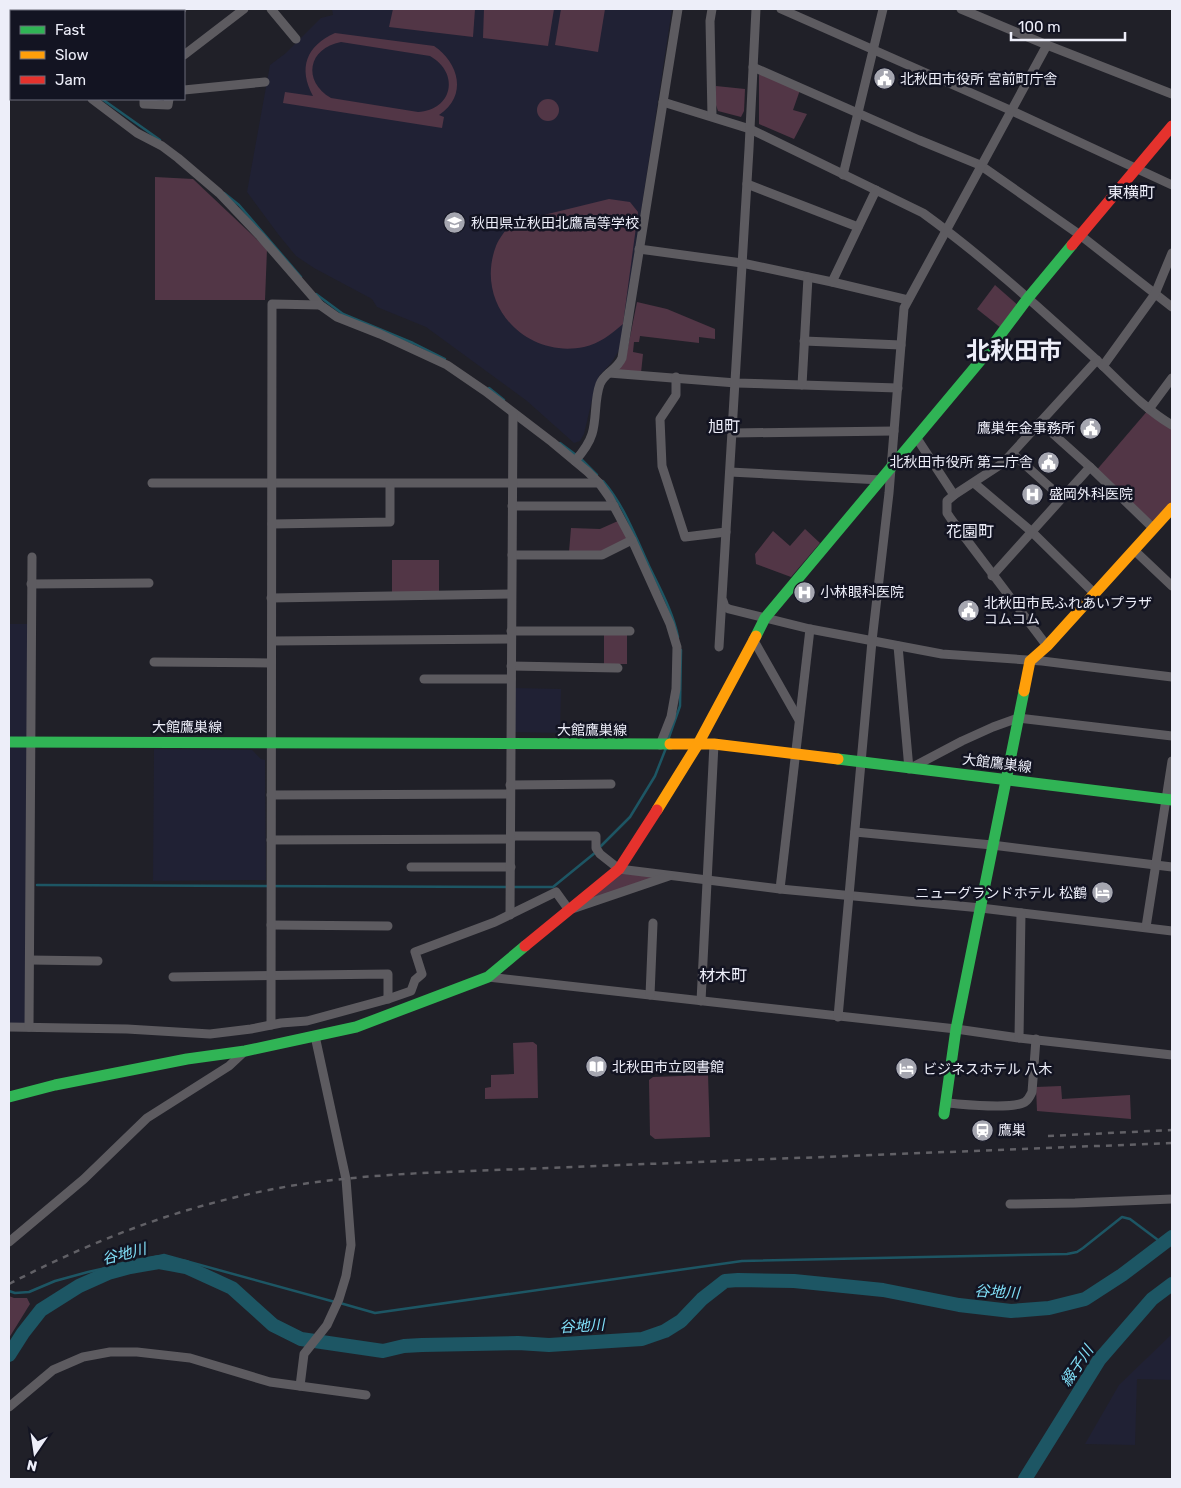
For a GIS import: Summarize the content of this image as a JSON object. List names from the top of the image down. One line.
{"streets":{"street":["大館鷹巣線"]},"districts":["東横町","北秋田市","旭町","花園町","材木町"],"water":["谷地川","綴子川"],"places":{"public building":["北秋田市役所 宮前町庁舎","鷹巣年金事務所","北秋田市役所 第二庁舎","北秋田市民ふれあいプラザ コムコム"],"school or university":["秋田県立秋田北鷹高等学校"],"hospital":["盛岡外科医院","小林眼科医院"],"hotel":["ニューグランドホテル 松鶴","ビジネスホテル 八木"],"library":["北秋田市立図書館"],"station":["鷹巣"]},"legend":["Fast","Slow","Jam"],"scale_bar":"100 m","north":"bottom"}
